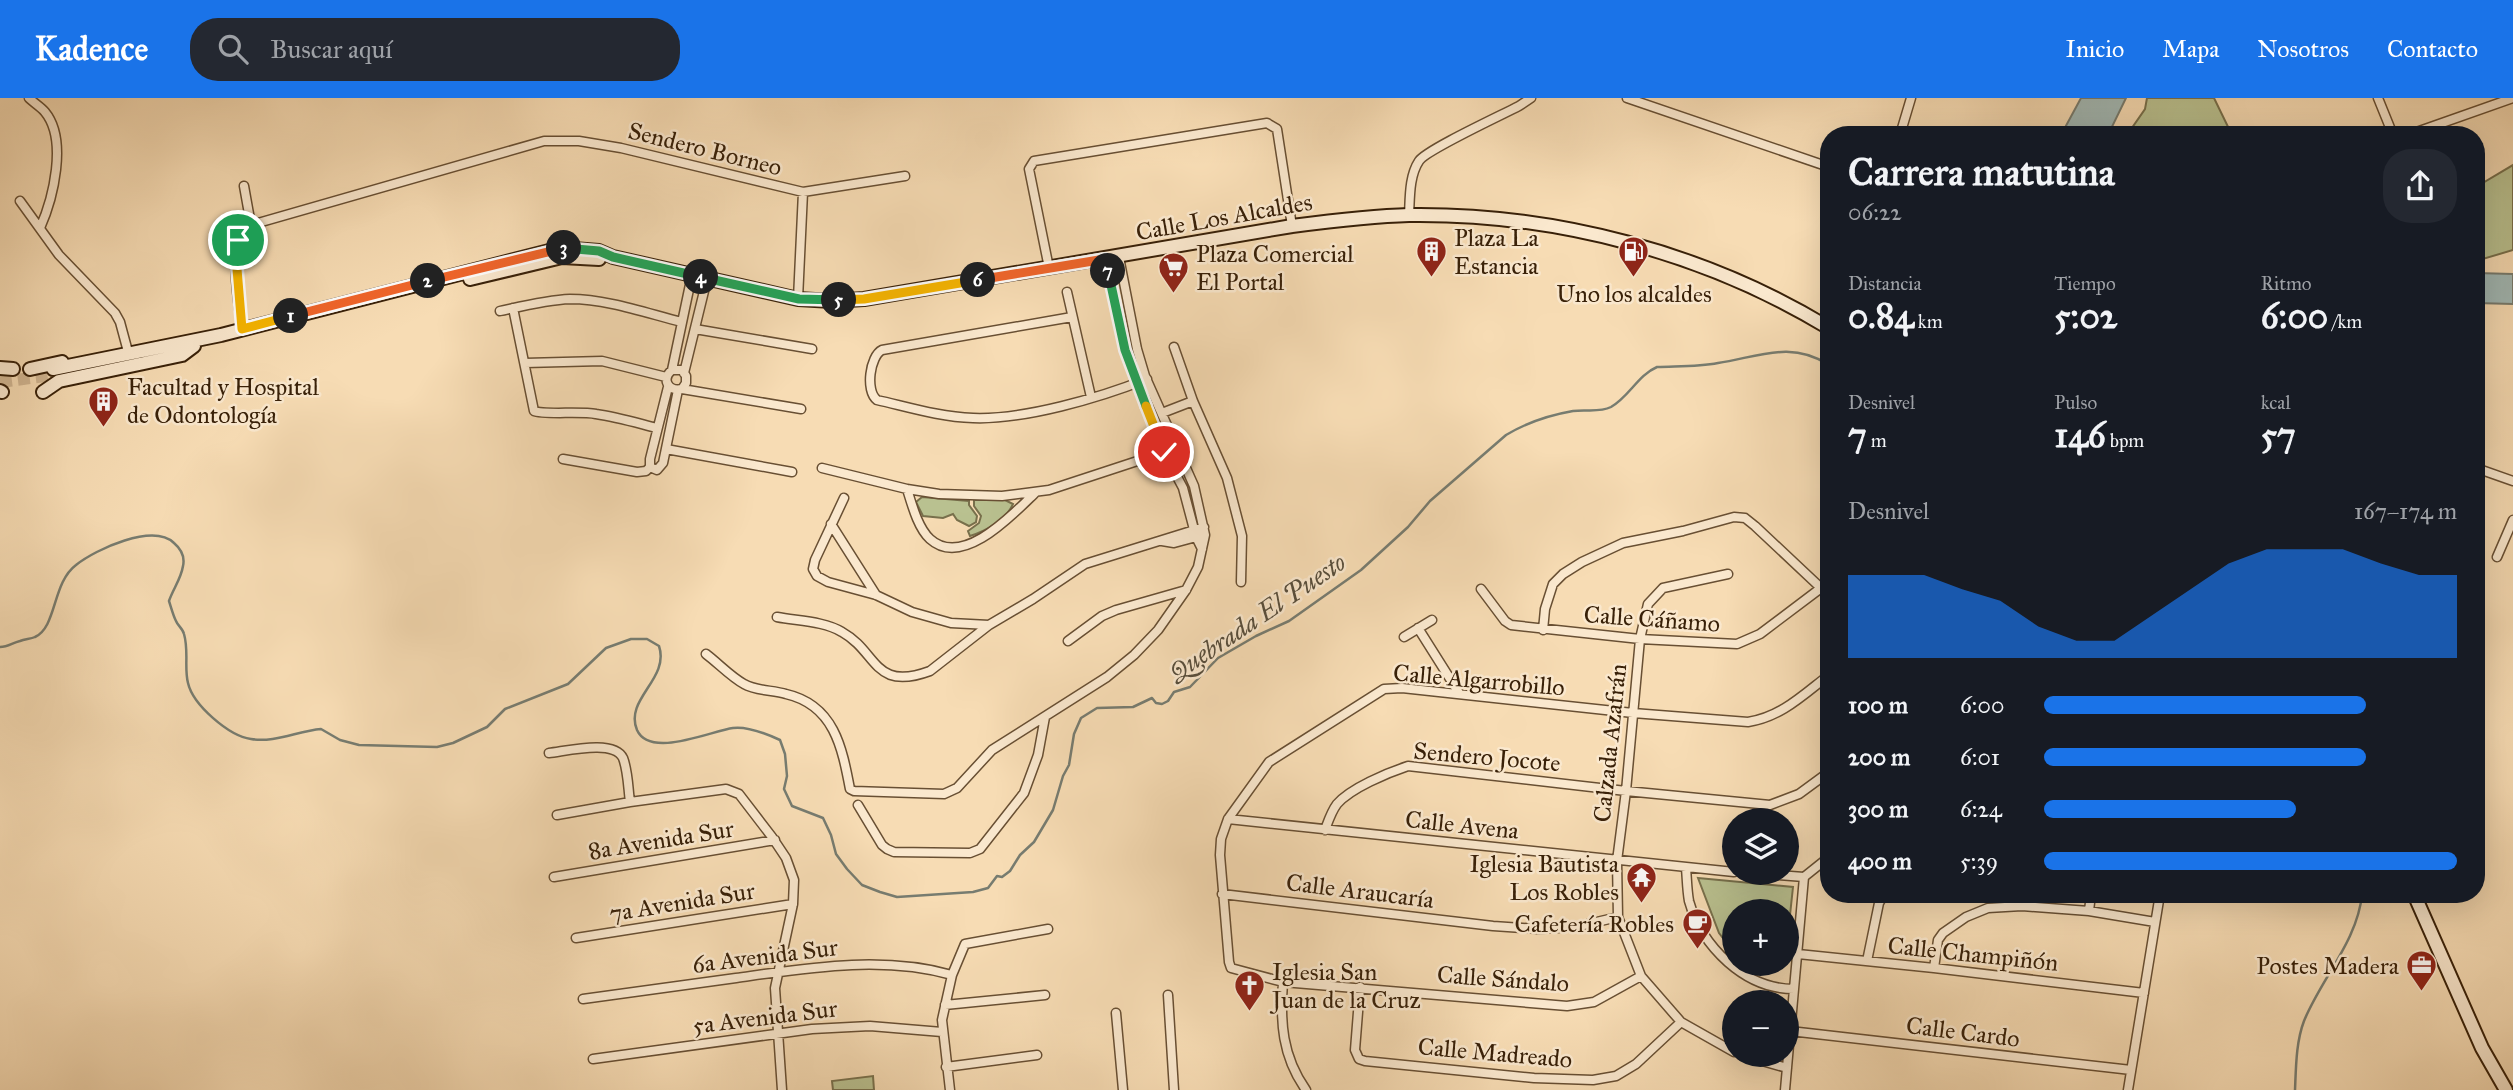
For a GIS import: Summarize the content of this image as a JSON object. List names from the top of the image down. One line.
{"streets":{"main road":["Calle Los Alcaldes"],"street":["Sendero Borneo","Calle Cáñamo","Calle Algarrobillo","Calzada Azafrán","Sendero Jocote","Calle Avena","8a Avenida Sur","Calle Araucaría","7a Avenida Sur","Calle Champiñón","6a Avenida Sur","Calle Sándalo","5a Avenida Sur","Calle Cardo","Calle Madreado"]},"crossings":[["Sendero Borneo","Calle Los Alcaldes"],["Calle Cáñamo","Calzada Azafrán"],["Calle Algarrobillo","Calzada Azafrán"],["Calle Algarrobillo","Calle Avena"],["Calle Algarrobillo","Calle Araucaría"],["Calle Algarrobillo","Calle Sándalo"],["Calzada Azafrán","Sendero Jocote"],["Calzada Azafrán","Calle Avena"],["Calzada Azafrán","Calle Araucaría"],["Calzada Azafrán","Calle Sándalo"],["Calzada Azafrán","Calle Madreado"],["Sendero Jocote","Calle Avena"],["Calle Sándalo","Calle Madreado"]],"water":["Quebrada El Puesto"],"places":{"building":["Plaza La Estancia","Facultad y Hospital de Odontología"],"fuel station":["Uno los alcaldes"],"supermarket":["Plaza Comercial El Portal"],"temple":["Iglesia Bautista Los Robles"],"cafe":["Cafetería Robles"],"office":["Postes Madera"],"church":["Iglesia San Juan de la Cruz"]},"page":{"header":"Kadence","search":"Buscar aquí","nav":["Inicio","Mapa","Nosotros","Contacto"],"heading":["Carrera matutina","06:22"],"pins":["3","7","4","6","2","5","1"],"stats":[["Distancia","0.84 km"],["Tiempo","5:02"],["Ritmo","6:00 /km"],["Desnivel","7 m"],["Pulso","146 bpm"],["kcal","57"]],"chart":["Desnivel","167–174 m"],"list":[{"name":"100 m","note":"6:00"},{"name":"200 m","note":"6:01"},{"name":"300 m","note":"6:24"},{"name":"400 m","note":"5:39"}],"map_buttons":["+","−"]}}
